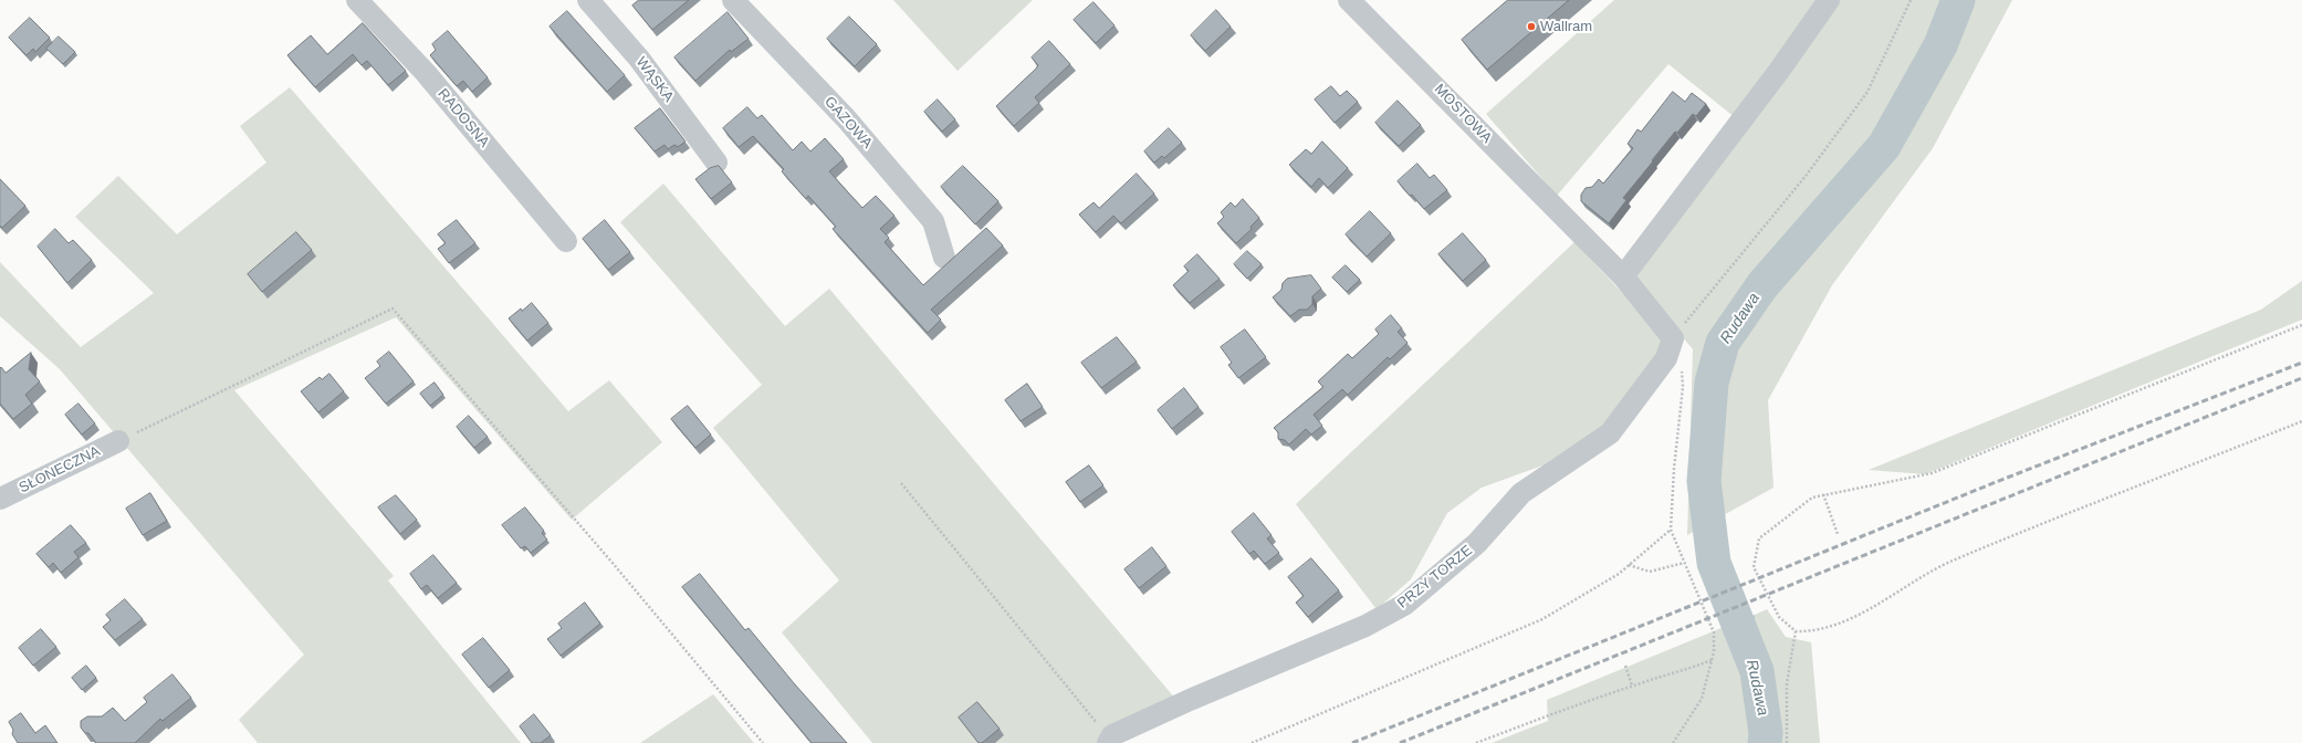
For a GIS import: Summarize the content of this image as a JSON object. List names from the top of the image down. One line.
{"streets":{"street":["WĄSKA","MOSTOWA","RADOSNA","GAZOWA","SŁONECZNA","PRZY TORZE"]},"crossings":[["MOSTOWA","PRZY TORZE"]],"water":["Rudawa"],"places":["Wallram"]}
